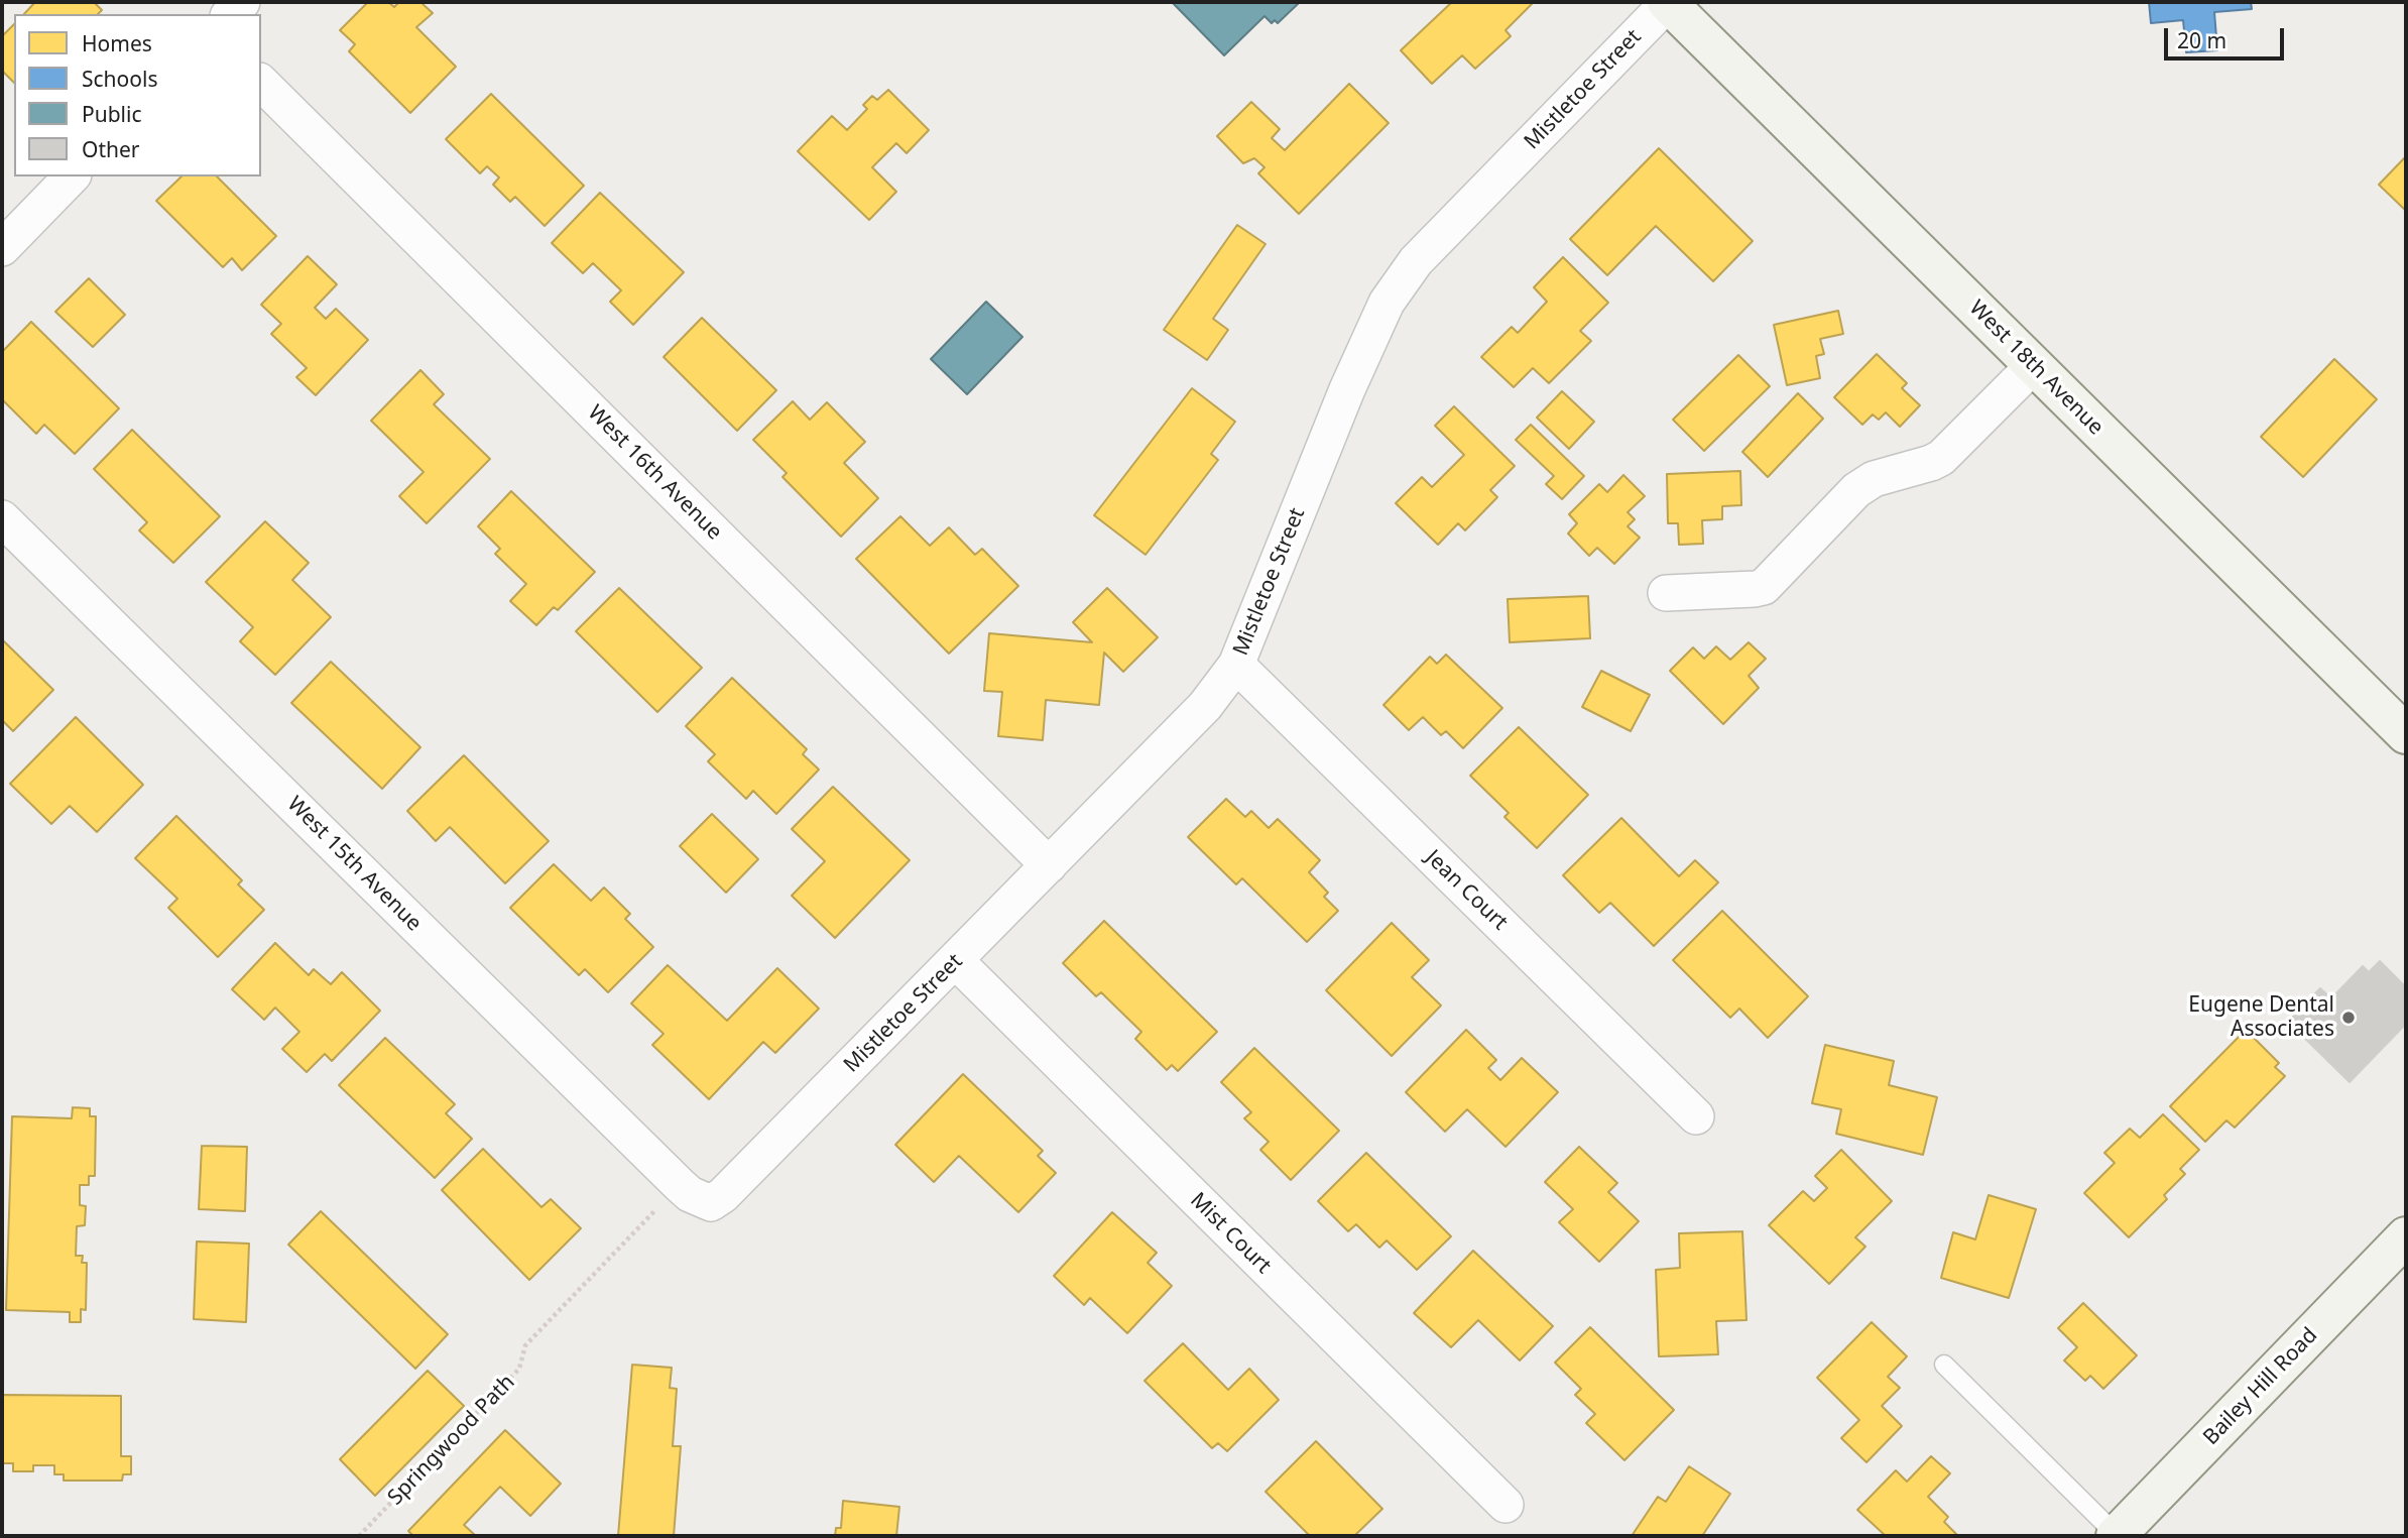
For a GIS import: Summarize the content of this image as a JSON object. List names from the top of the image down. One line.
{"streets":{"main road":["West 18th Avenue","Bailey Hill Road"],"street":["Mistletoe Street","West 16th Avenue","West 15th Avenue","Jean Court","Mist Court"],"path":["Springwood Path"]},"crossings":[["Mistletoe Street","West 18th Avenue"],["Mistletoe Street","West 16th Avenue"],["Mistletoe Street","West 15th Avenue"],["Mistletoe Street","Jean Court"],["Mistletoe Street","Mist Court"],["West 15th Avenue","Springwood Path"]],"places":["Eugene Dental Associates"],"legend":["Homes","Schools","Public","Other"],"scale_bar":"20 m"}
